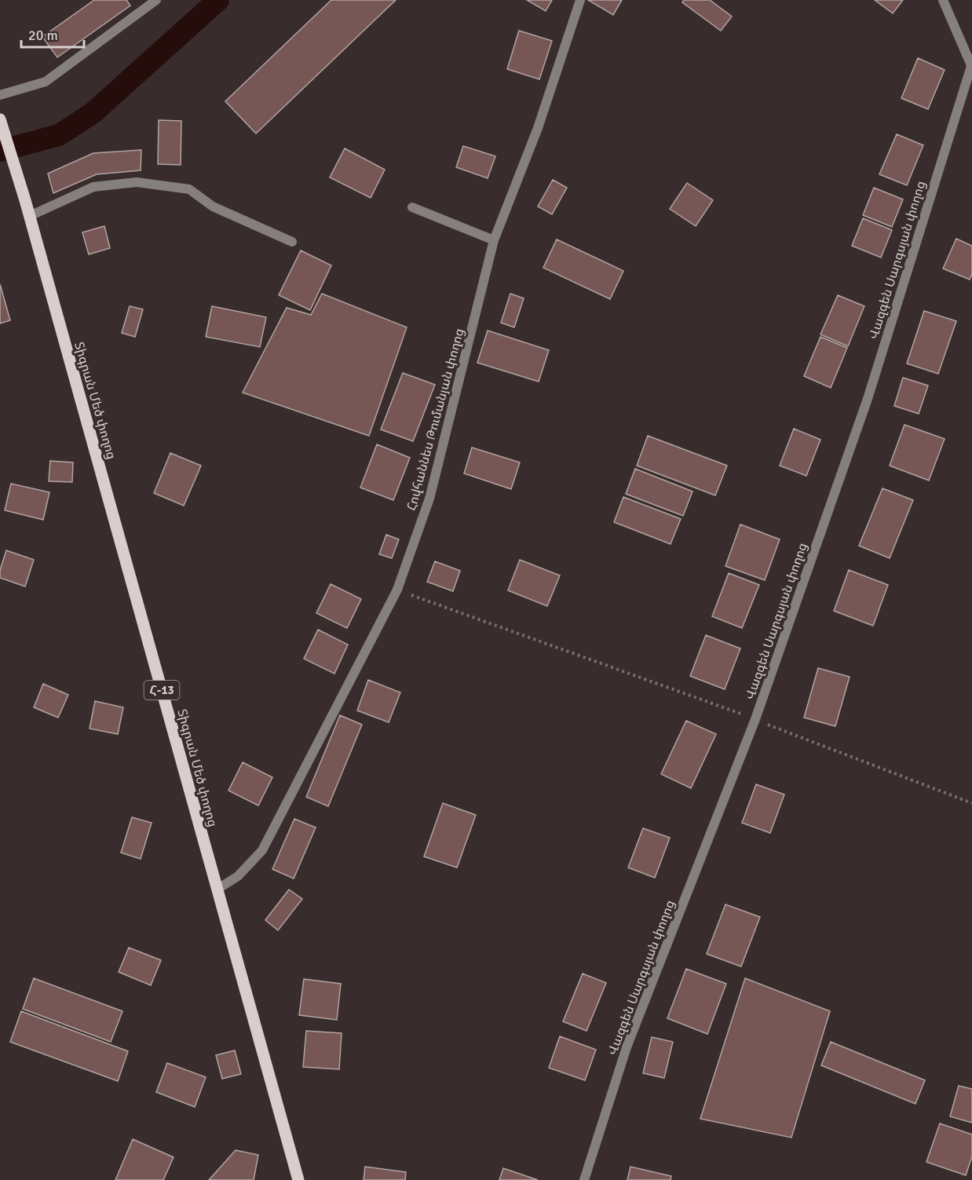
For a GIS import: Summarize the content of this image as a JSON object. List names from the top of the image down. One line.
{"streets":{"main road":["Տիգրան Մեծ փողոց","Հ-13"],"street":["Վազգեն Սարգսյան փողոց","Հովհաննես Թումանյան փողոց"]},"crossings":[["Տիգրան Մեծ փողոց","Հովհաննես Թումանյան փողոց"]],"scale_bar":"20 m"}
